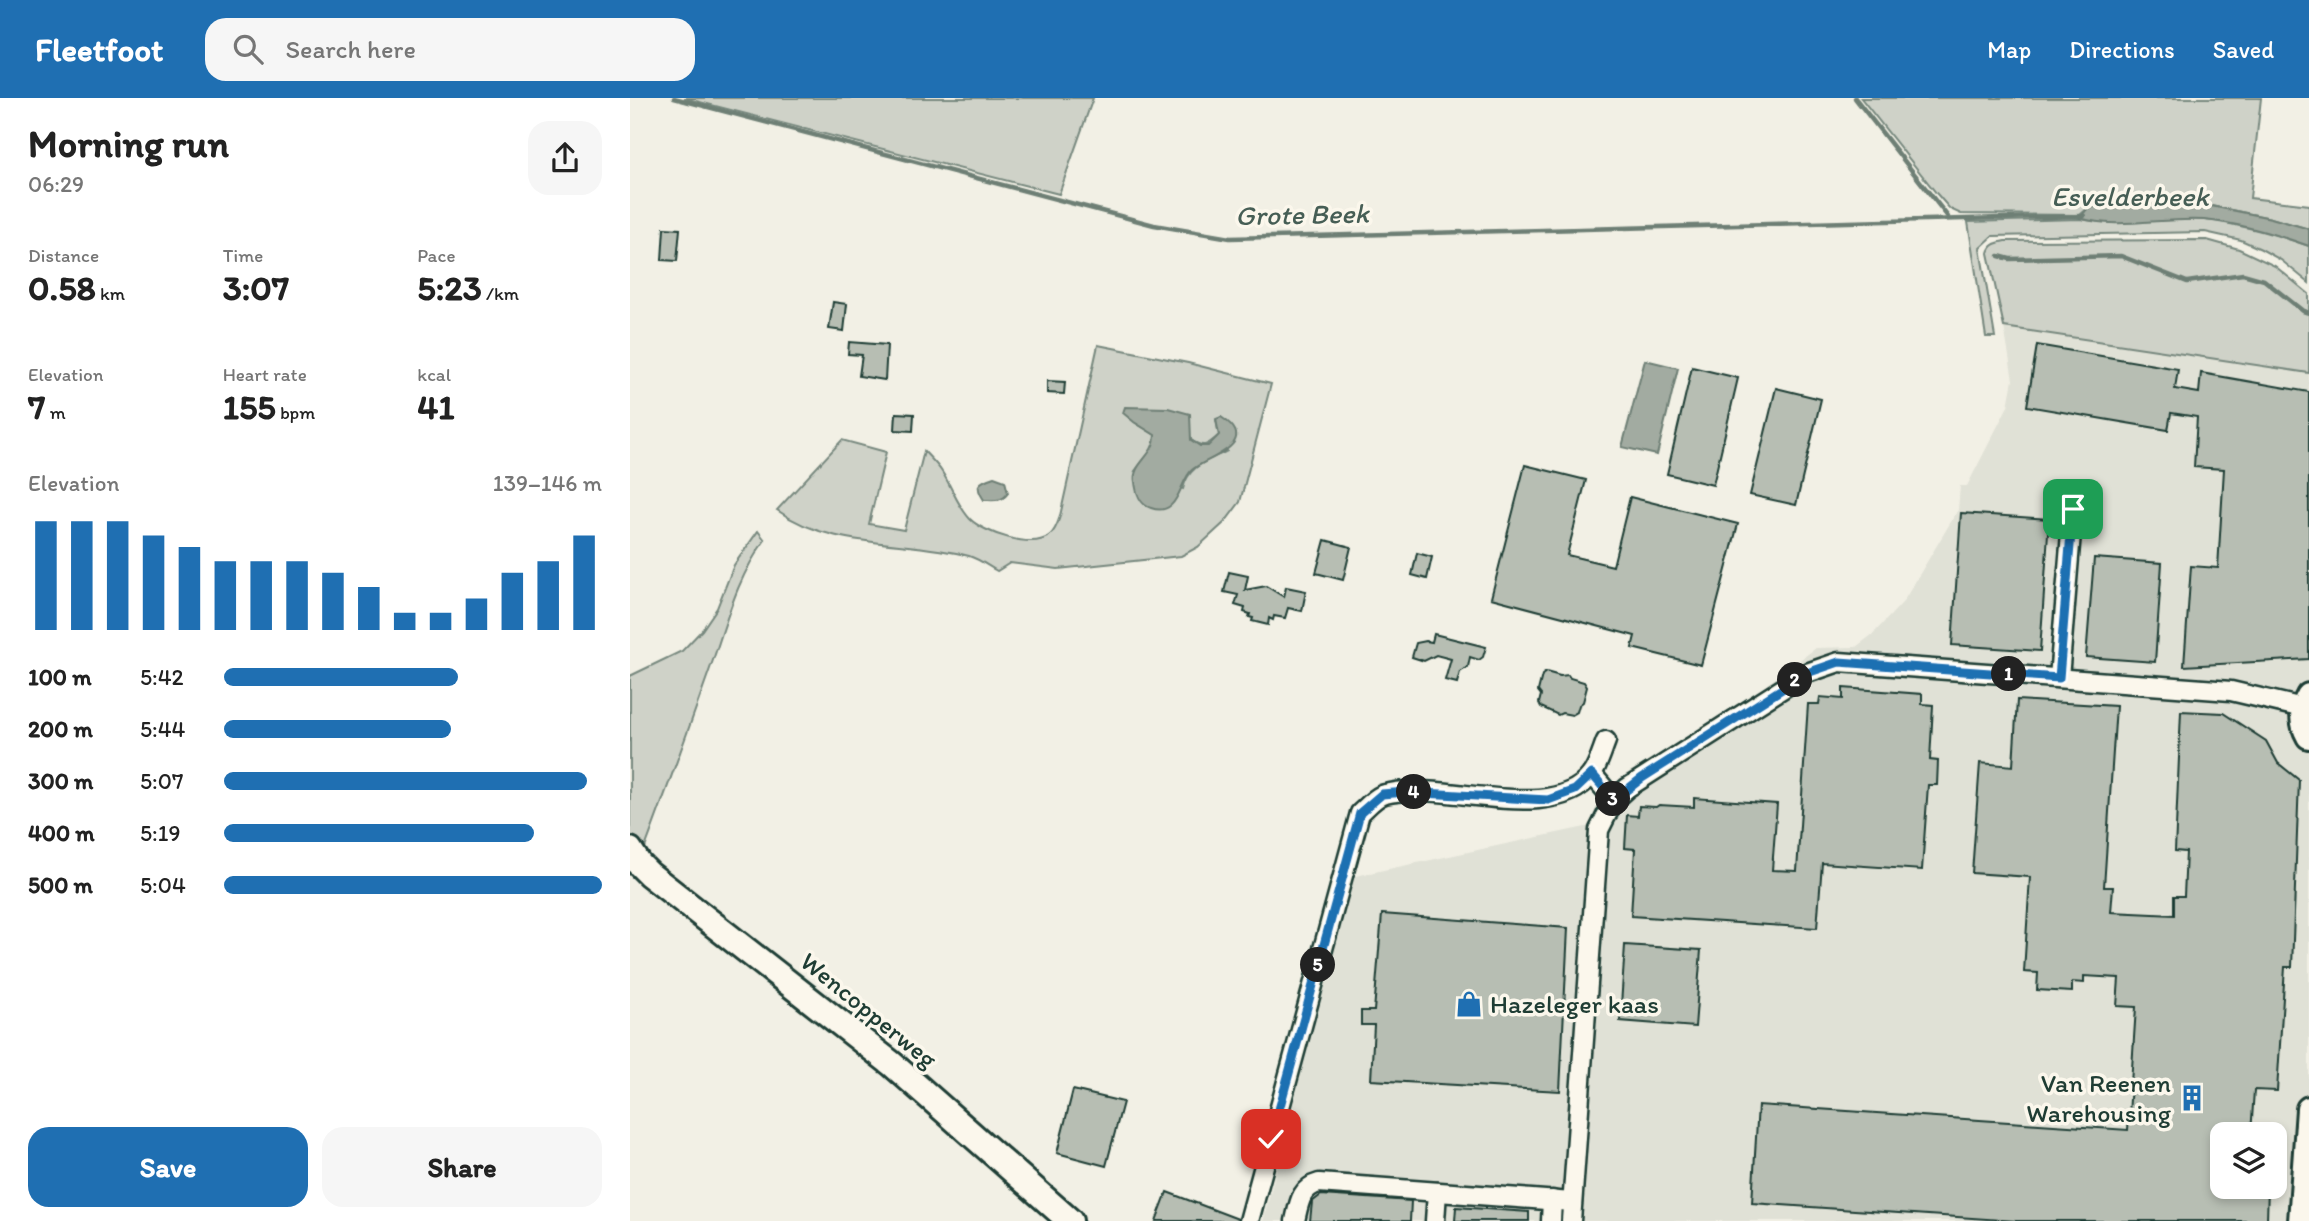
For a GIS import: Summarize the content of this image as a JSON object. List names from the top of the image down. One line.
{"streets":{"street":["Wencopperweg"]},"water":["Esvelderbeek","Grote Beek"],"places":{"shop":["Hazeleger kaas"],"building":["Van Reenen Warehousing"]},"page":{"header":"Fleetfoot","search":"Search here","nav":["Map","Directions","Saved"],"heading":["Morning run","06:29"],"stats":[["Distance","0.58 km"],["Time","3:07"],["Pace","5:23 /km"],["Elevation","7 m"],["Heart rate","155 bpm"],["kcal","41"]],"chart":["Elevation","139–146 m"],"list":[{"name":"100 m","note":"5:42"},{"name":"200 m","note":"5:44"},{"name":"300 m","note":"5:07"},{"name":"400 m","note":"5:19"},{"name":"500 m","note":"5:04"}],"pins":["1","2","4","3","5"],"buttons":["Save","Share"]}}
